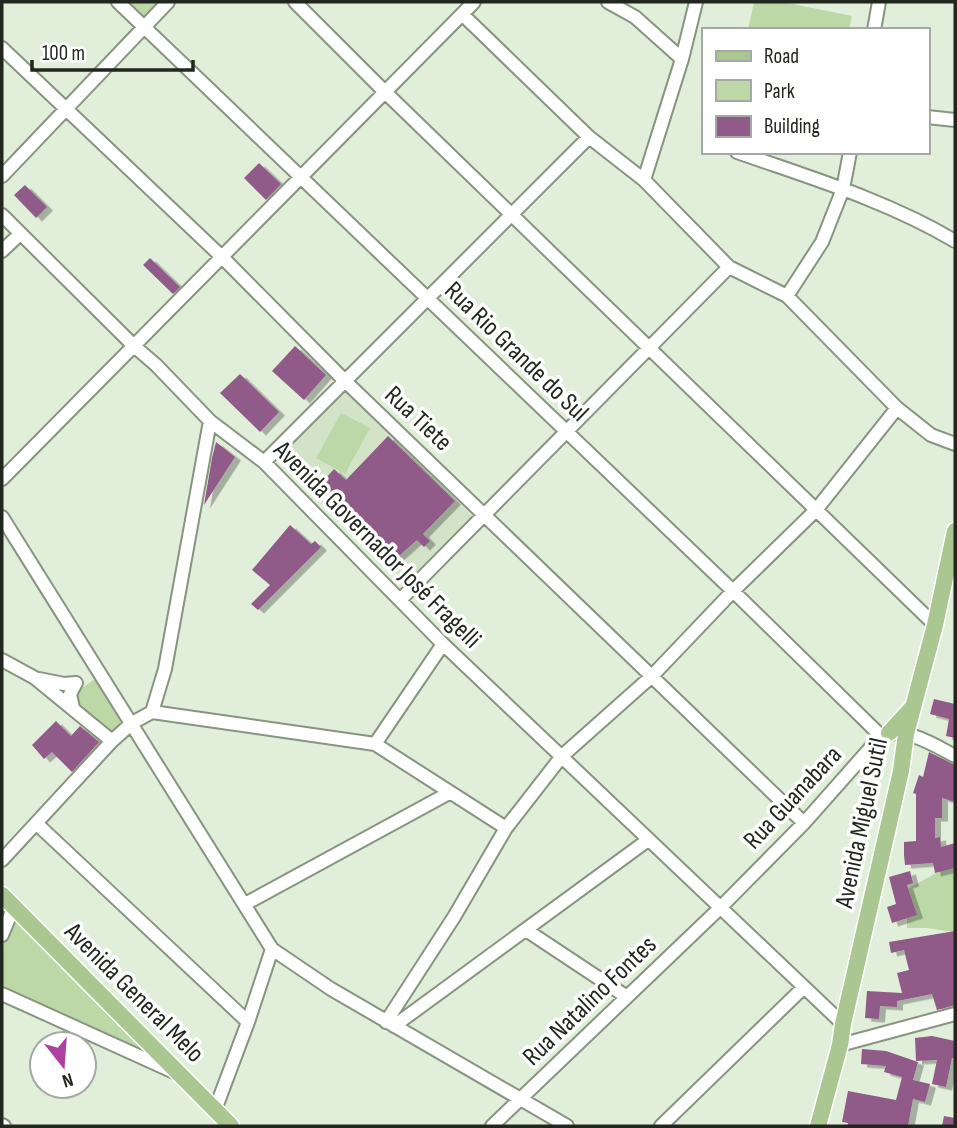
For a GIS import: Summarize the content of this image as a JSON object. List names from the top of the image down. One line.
{"streets":{"main road":["Avenida Miguel Sutil","Avenida General Melo"],"street":["Rua Rio Grande do Sul","Rua Tiete","Avenida Governador José Fragelli","Rua Guanabara","Rua Natalino Fontes"]},"crossings":[["Rua Rio Grande do Sul","Rua Guanabara"],["Rua Tiete","Rua Guanabara"],["Avenida Governador José Fragelli","Rua Guanabara"],["Avenida Governador José Fragelli","Avenida Miguel Sutil"],["Avenida Governador José Fragelli","Rua Natalino Fontes"],["Rua Guanabara","Rua Natalino Fontes"]],"legend":["Road","Park","Building"],"scale_bar":"100 m","north":"bottom"}
